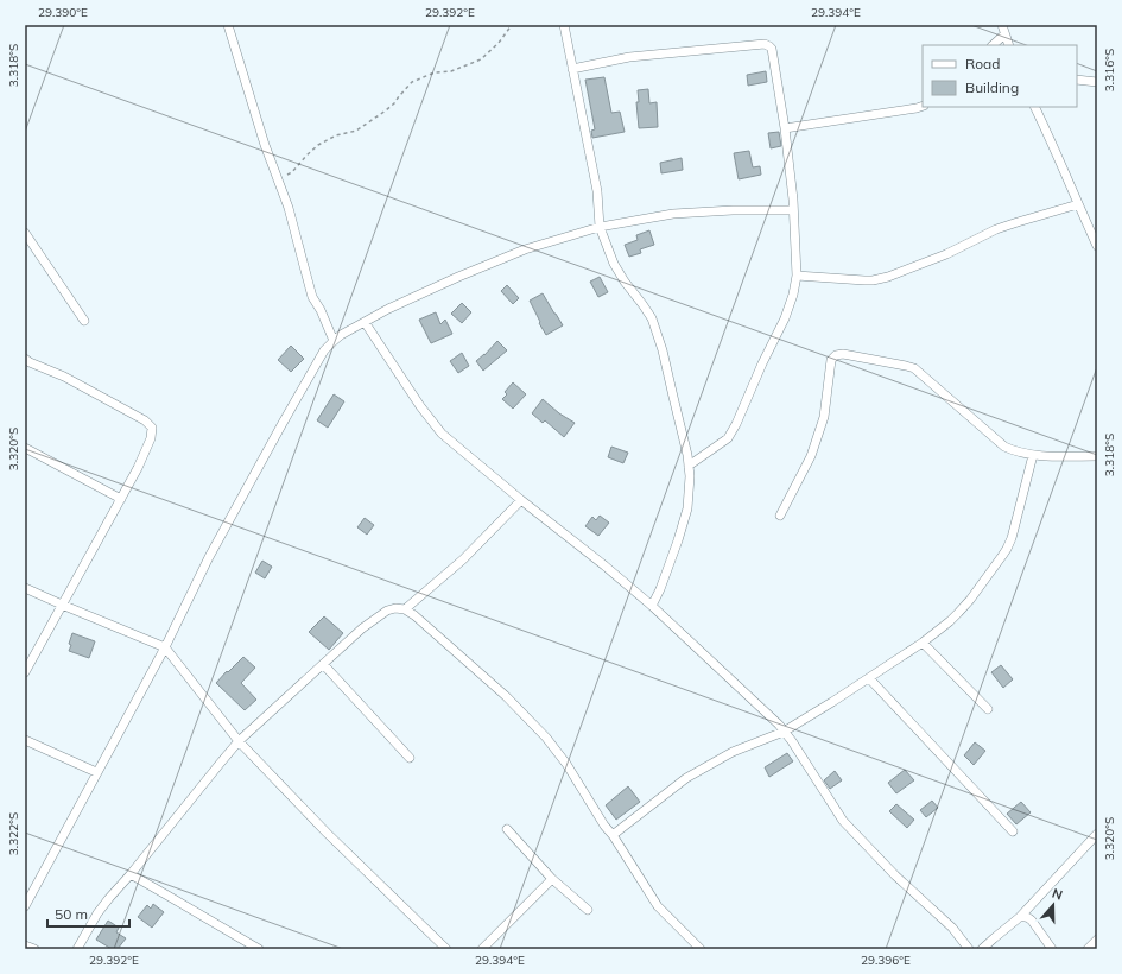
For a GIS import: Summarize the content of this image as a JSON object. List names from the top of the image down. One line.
{"legend":["Road","Building"],"scale_bar":"50 m","north":"top","coordinates":["29.390°E","29.392°E","29.394°E","3.318°S","3.316°S","3.320°S","3.322°S","29.396°E"]}
